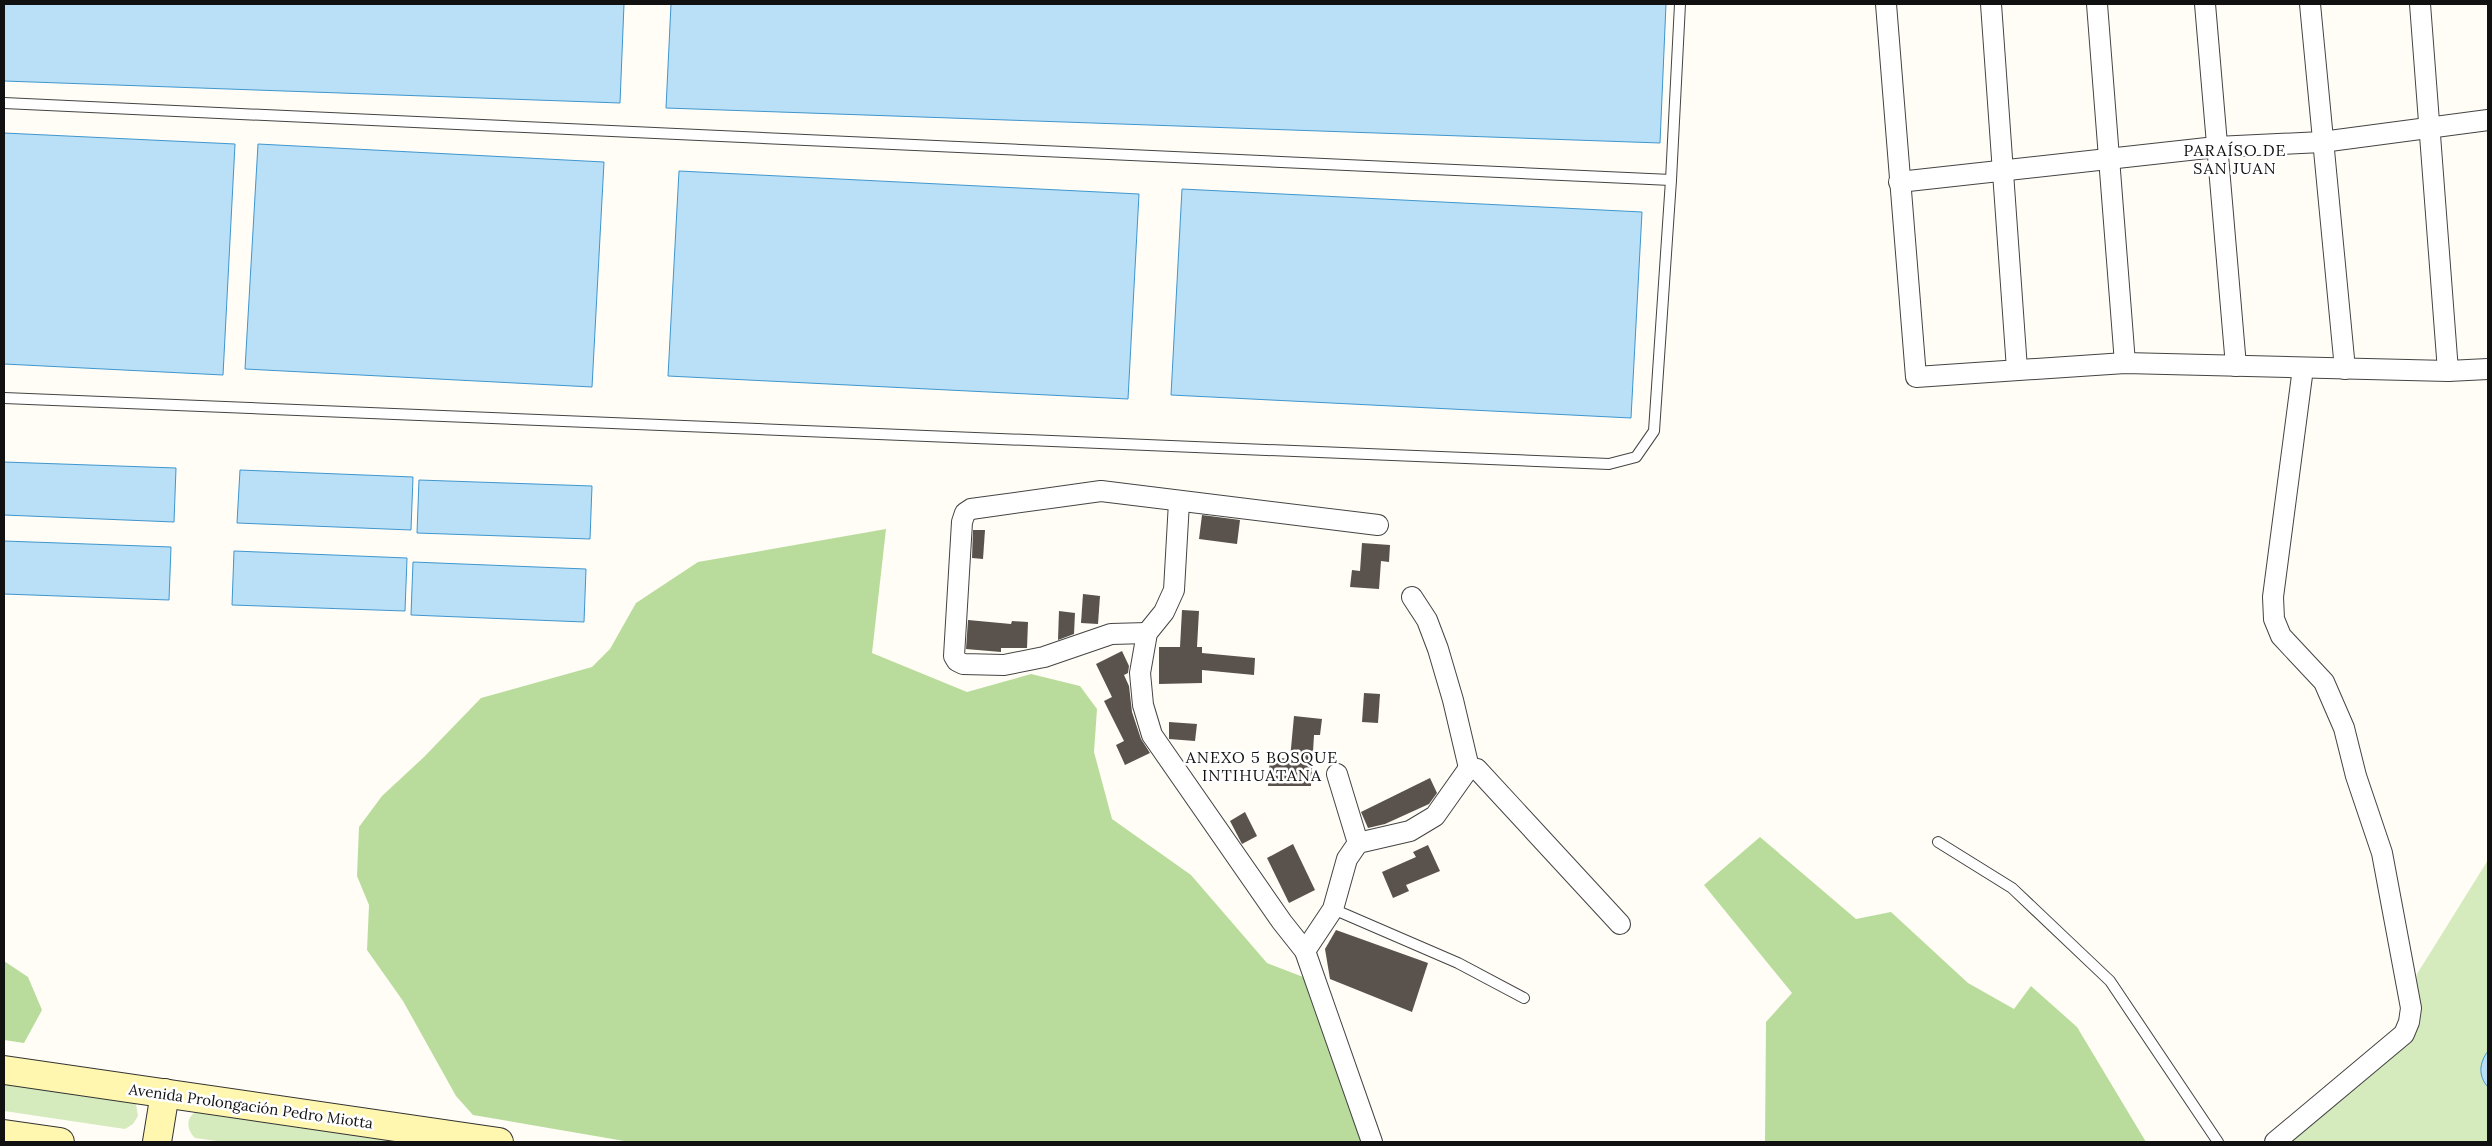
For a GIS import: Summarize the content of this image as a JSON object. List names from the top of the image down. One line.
{"streets":{"main road":["Avenida Prolongación Pedro Miotta"]},"districts":["PARAÍSO DE SAN JUAN","ANEXO 5 BOSQUE INTIHUATANA"]}
